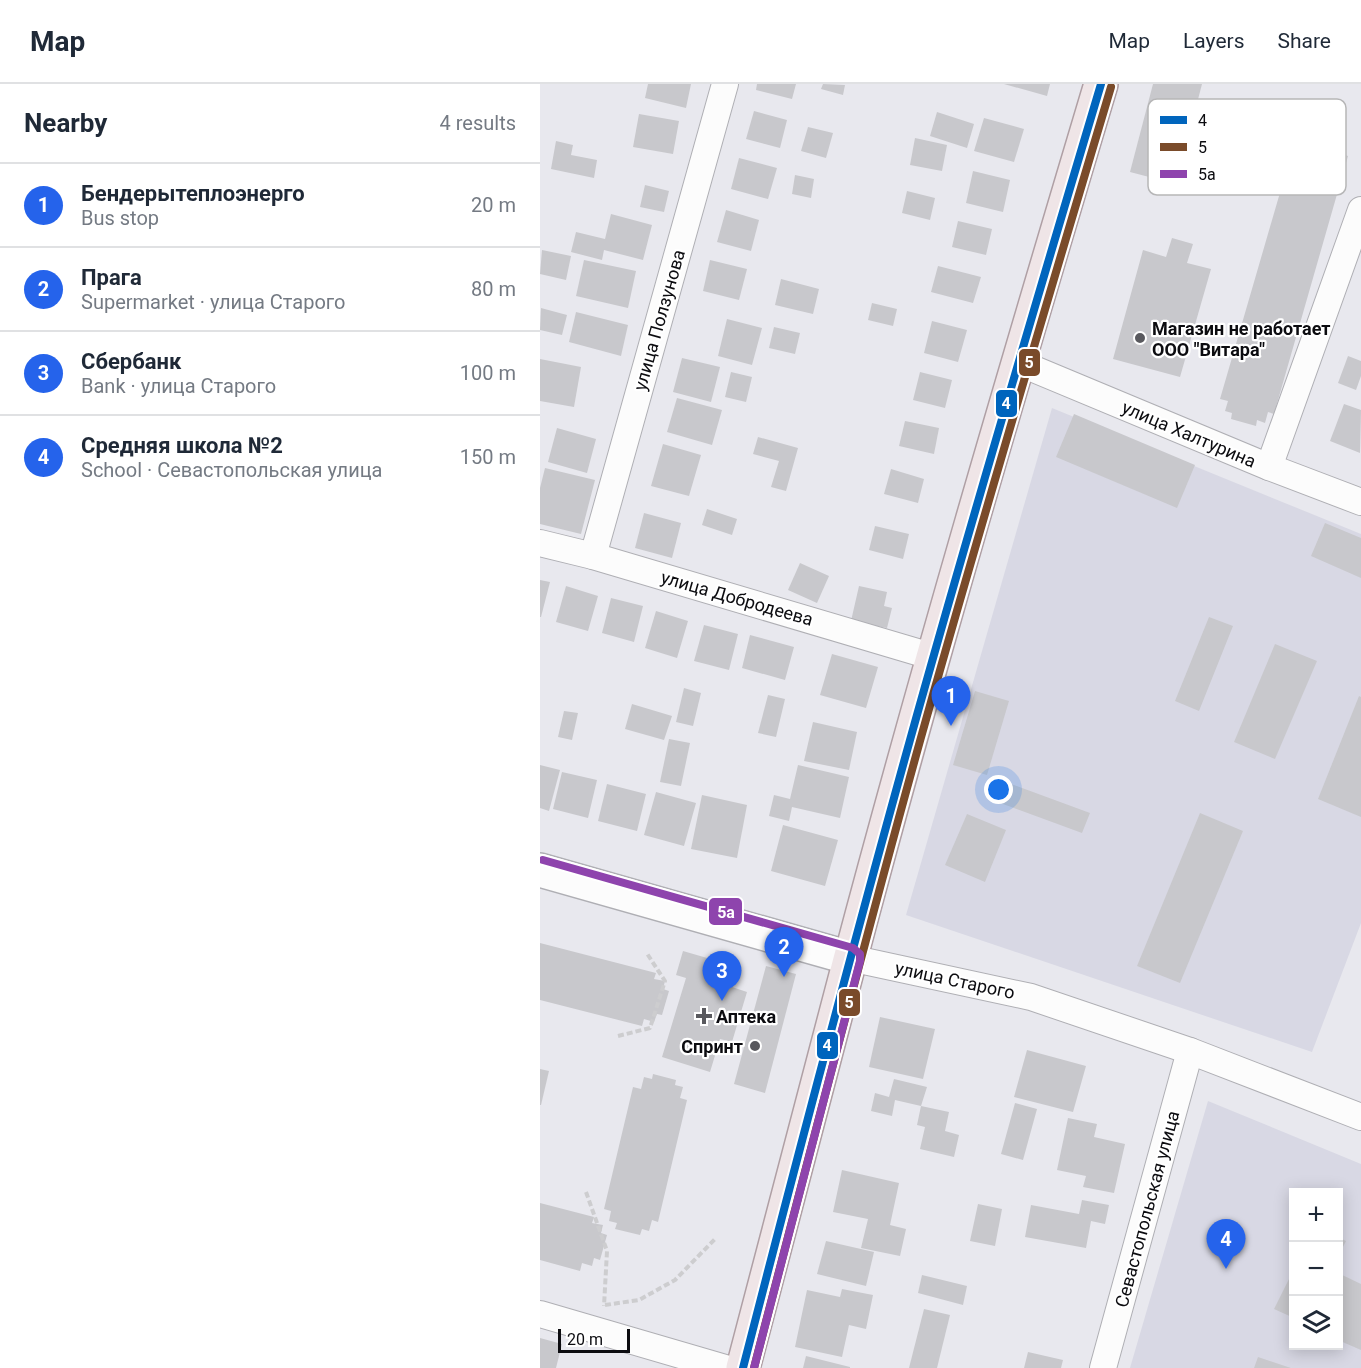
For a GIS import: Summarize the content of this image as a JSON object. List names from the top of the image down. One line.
{"streets":{"street":["улица Ползунова","улица Халтурина","улица Добродеева","улица Старого","Севастопольская улица"]},"crossings":[["улица Ползунова","улица Добродеева"],["улица Старого","Севастопольская улица"]],"places":{"other":["Магазин не работает ООО \"Витара\"","Спринт"],"health":["Аптека"]},"lines":["transit line 4","transit line 5","transit line 5а"],"legend":["4","5","5а"],"scale_bar":"20 m","page":{"header":"Map","nav":["Map","Layers","Share"],"heading":["Nearby","4 results"],"list":[{"mark":"1","name":"Бендерытеплоэнерго","note":"Bus stop","value":"20 m"},{"mark":"2","name":"Прага","note":"Supermarket · улица Старого","value":"80 m"},{"mark":"3","name":"Сбербанк","note":"Bank · улица Старого","value":"100 m"},{"mark":"4","name":"Средняя школа №2","note":"School · Севастопольская улица","value":"150 m"}],"pins":["1","2","3","4"],"map_buttons":["+","−"],"scale":"20 m"}}
